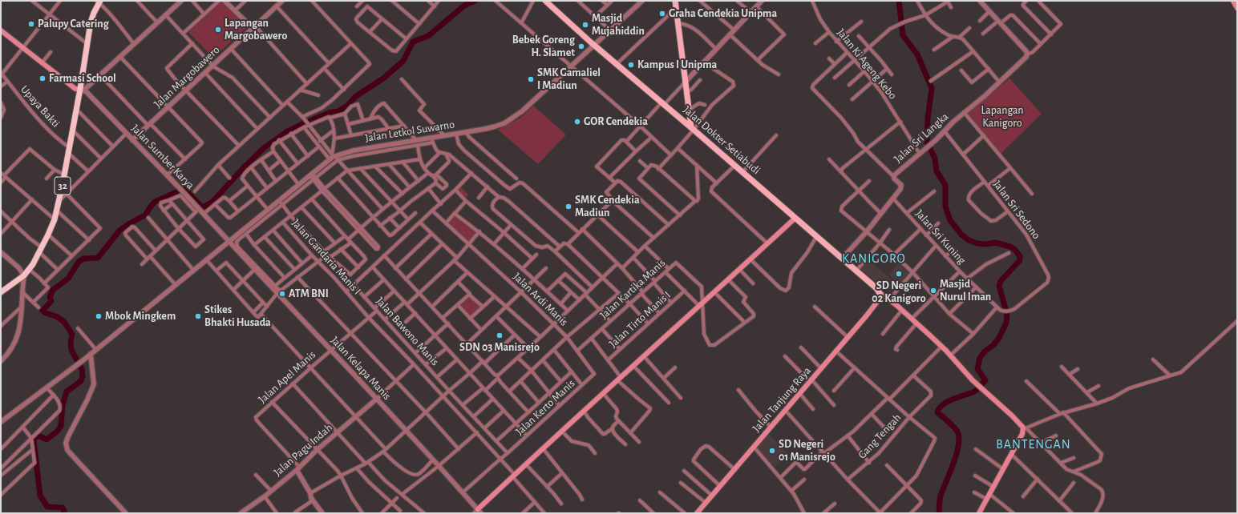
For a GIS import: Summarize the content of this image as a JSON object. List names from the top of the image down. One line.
{"streets":{"highway":["32"],"main road":["Jalan Dokter Setiabudi","Jalan Tanjung Raya"],"street":["Jalan Ki Ageng Kebo","Jalan Margobawero","Upaya Bakti","Jalan Letkol Suwarno","Jalan Sri Langka","Jalan Sumber Karya","Jalan Sri Sedono","Jalan Sri Kuning","Jalan Gandaria Manis I","Jalan Kartika Manis","Jalan Ardi Manis","Jalan Tirto Manis I","Jalan Bawono Manis","Jalan Kelapa Manis","Jalan Apel Manis","Jalan Kerto Manis","Gang Tengah","Jalan Pagu Indah"]},"crossings":[["Jalan Ki Ageng Kebo","Jalan Sri Langka"],["Jalan Margobawero","Jalan Sumber Karya"],["Upaya Bakti","32"],["Jalan Letkol Suwarno","Jalan Dokter Setiabudi"],["Jalan Letkol Suwarno","Jalan Sumber Karya"],["Jalan Letkol Suwarno","Jalan Kelapa Manis"],["Jalan Sri Langka","Jalan Dokter Setiabudi"],["Jalan Sri Langka","Jalan Sri Sedono"],["Jalan Sri Langka","Jalan Sri Kuning"],["Jalan Dokter Setiabudi","Jalan Tanjung Raya"],["Jalan Sumber Karya","32"],["Jalan Sumber Karya","Jalan Kelapa Manis"],["Jalan Sri Sedono","Jalan Sri Kuning"],["Jalan Gandaria Manis I","Jalan Apel Manis"],["Jalan Gandaria Manis I","Jalan Kerto Manis"],["Jalan Kartika Manis","Jalan Ardi Manis"],["Jalan Ardi Manis","Jalan Kerto Manis"],["Jalan Bawono Manis","Jalan Apel Manis"],["Jalan Bawono Manis","Jalan Kerto Manis"],["Jalan Kelapa Manis","Jalan Apel Manis"],["Jalan Kelapa Manis","Jalan Kerto Manis"],["Jalan Kelapa Manis","Jalan Pagu Indah"],["Jalan Apel Manis","Jalan Pagu Indah"]],"districts":["KANIGORO","BANTENGAN"],"parks":["Lapangan Kanigoro"],"places":["Graha Cendekia Unipma","Palupy Catering","Masjid Mujahiddin","Lapangan Margobawero","Bebek Goreng H. Slamet","Kampus I Unipma","Farmasi School","SMK Gamaliel I Madiun","GOR Cendekia","SMK Cendekia Madiun","SD Negeri 02 Kanigoro","Masjid Nurul Iman","ATM BNI","Mbok Mingkem","Stikes Bhakti Husada","SDN 03 Manisrejo","SD Negeri 01 Manisrejo"]}
